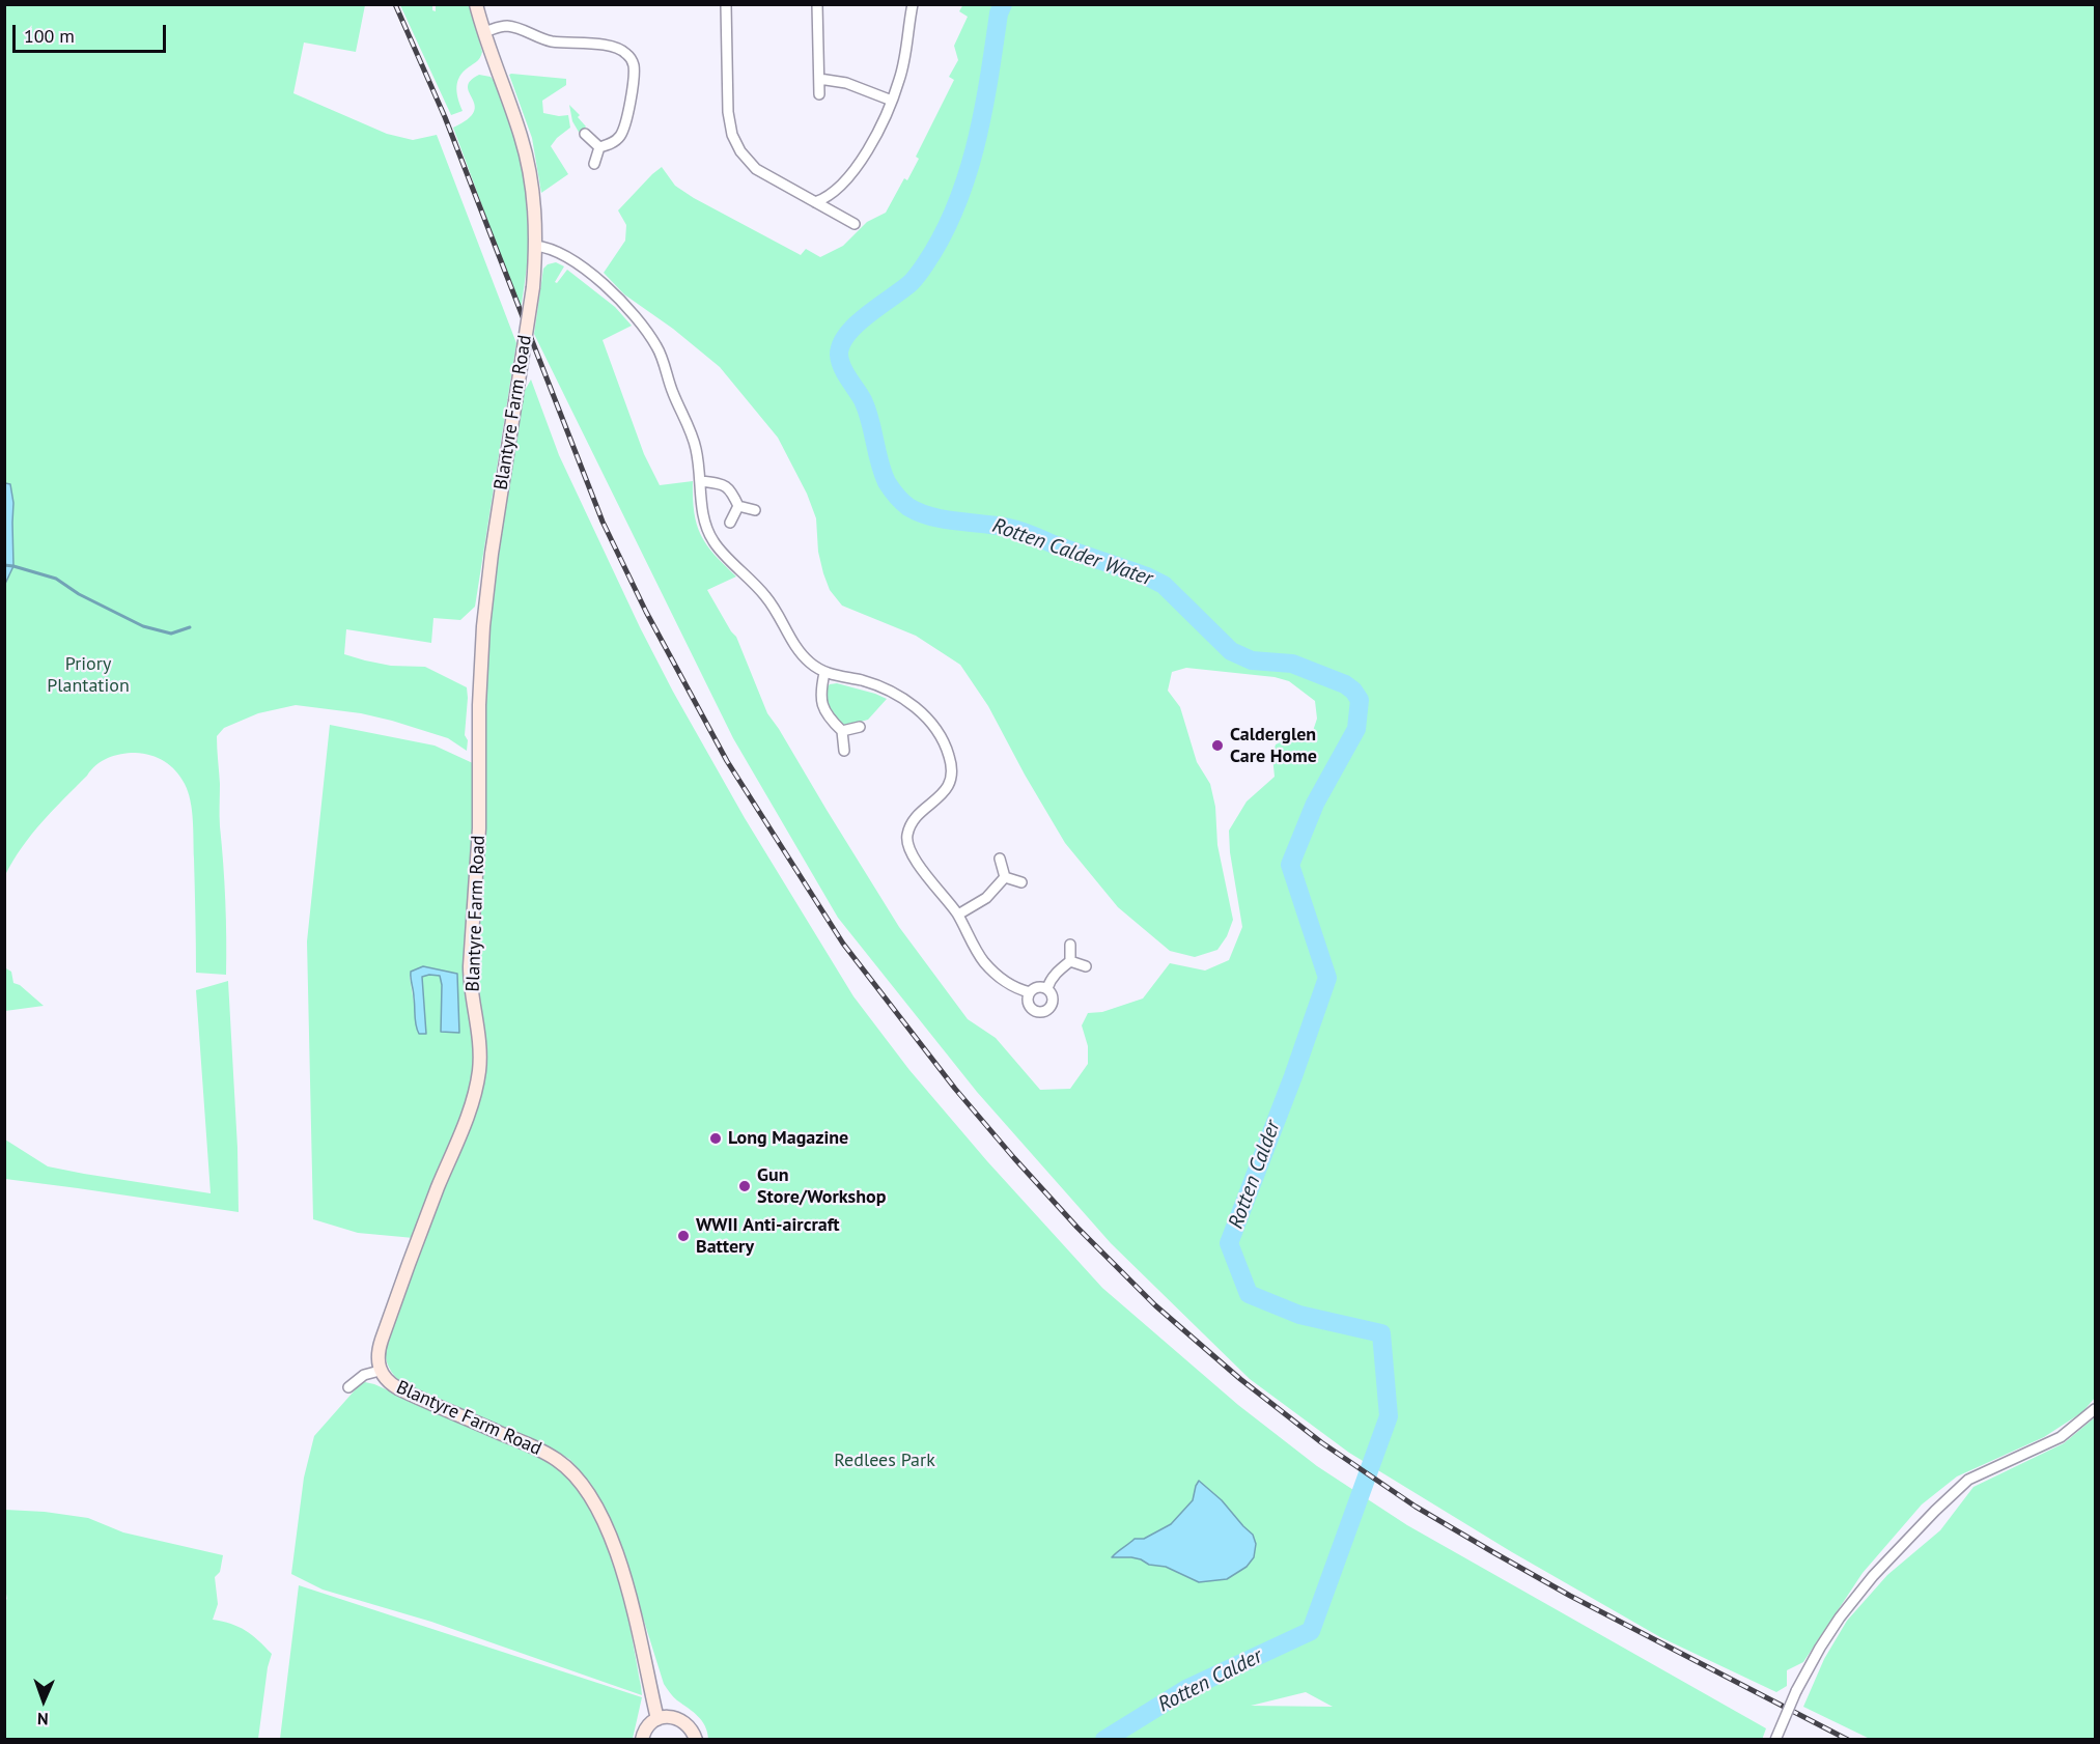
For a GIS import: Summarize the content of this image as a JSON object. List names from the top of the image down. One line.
{"streets":{"main road":["Blantyre Farm Road"]},"water":["Rotten Calder Water","Rotten Calder"],"parks":["Priory Plantation","Redlees Park"],"places":["Calderglen Care Home","Long Magazine","Gun Store/Workshop","WWII Anti-aircraft Battery"],"scale_bar":"100 m","north":"bottom"}
